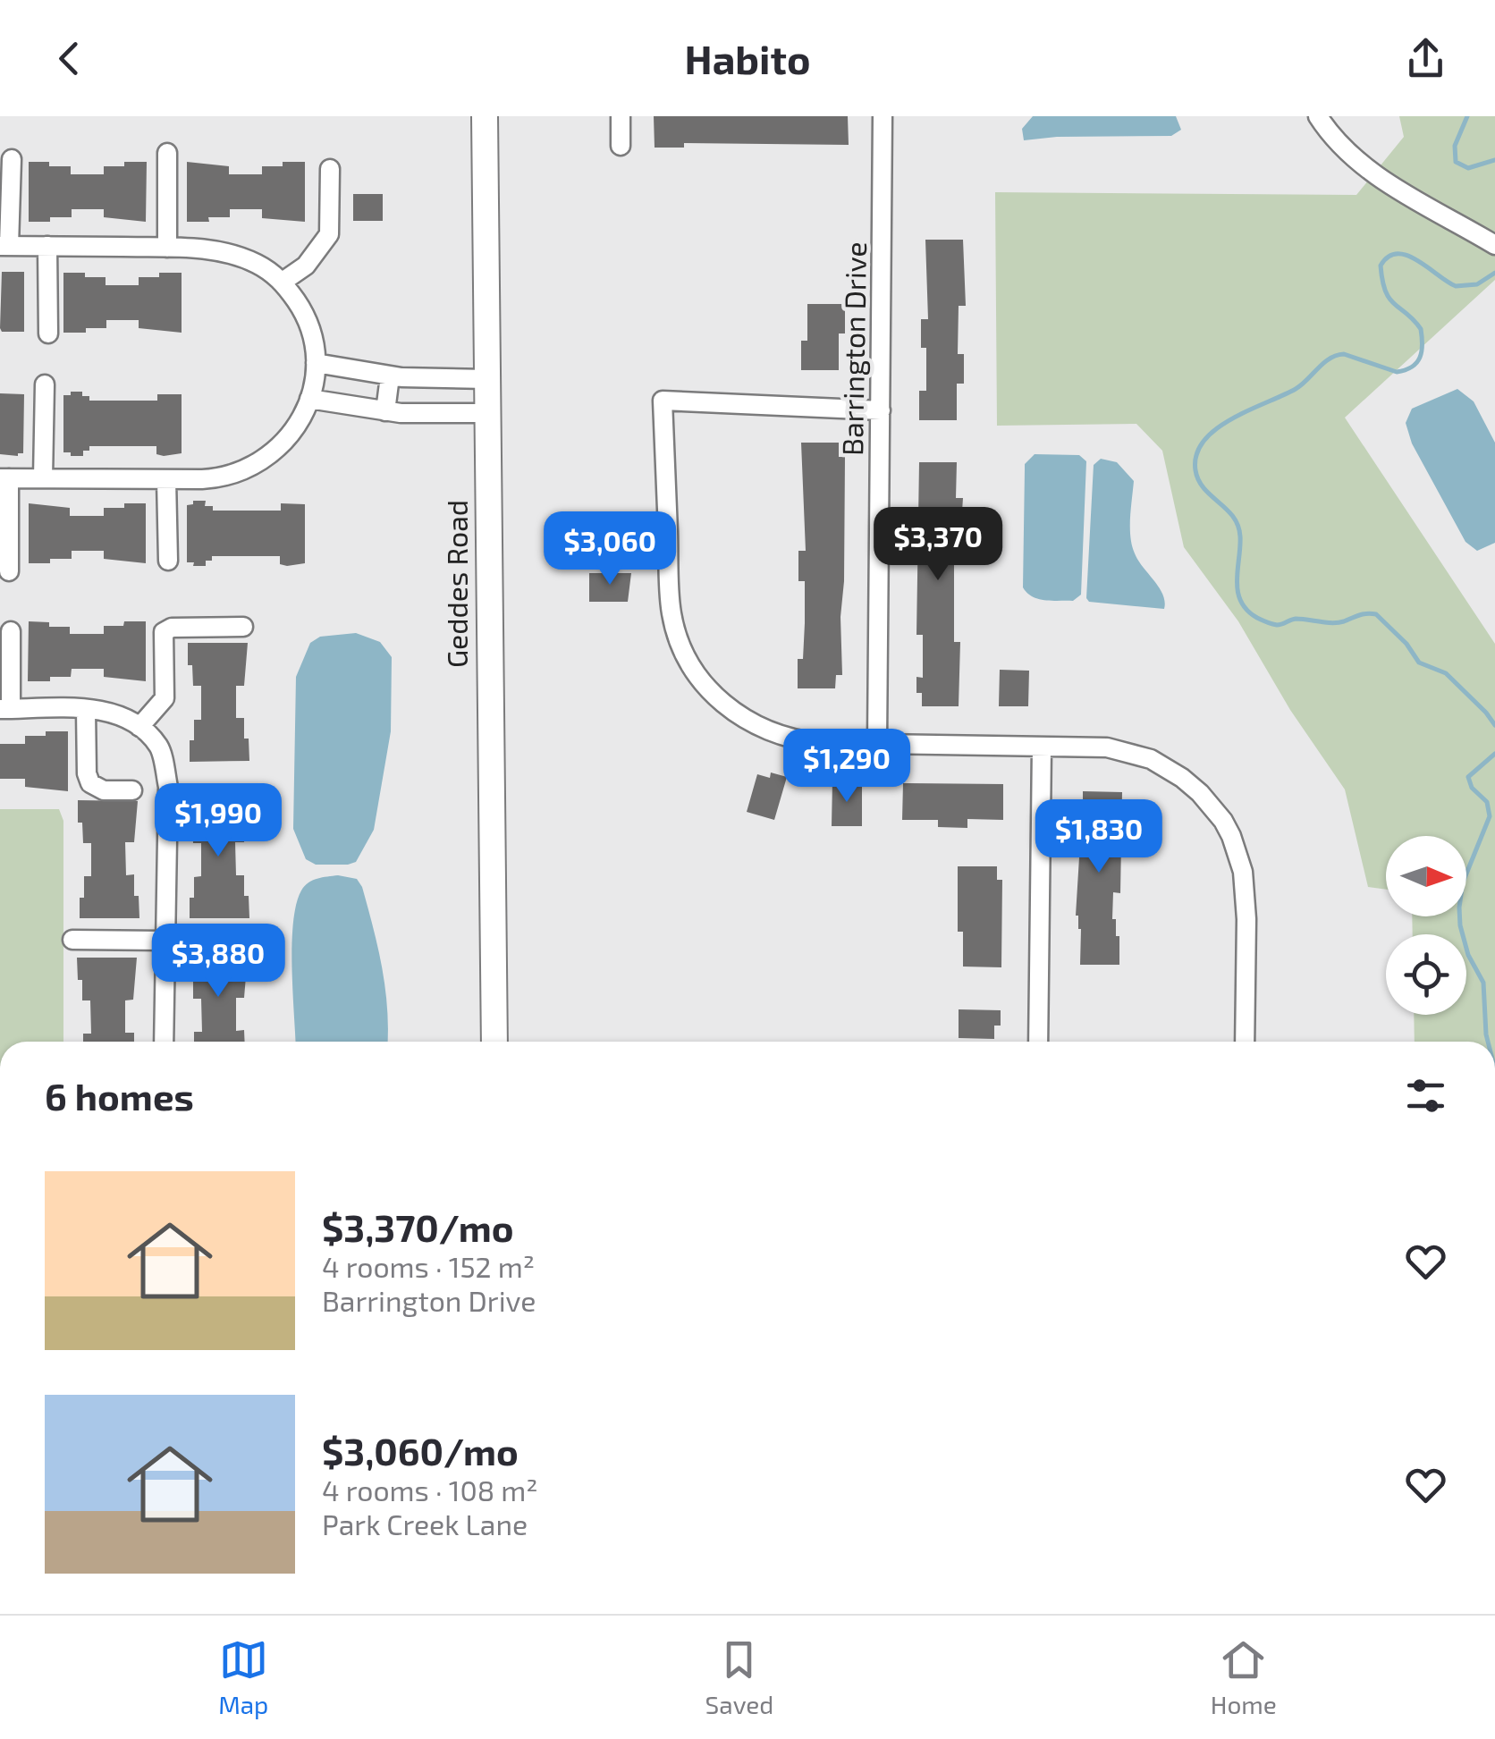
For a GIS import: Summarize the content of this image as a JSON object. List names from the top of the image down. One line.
{"streets":{"main road":["Geddes Road"],"street":["Barrington Drive"]},"north":"right","page":{"header":"Habito","price":["$3,370","$3,060","$1,290","$1,990","$1,830","$3,880"],"heading":"6 homes","list":[{"name":"$3,370/mo","note":"4 rooms · 152 m² · Barrington Drive"},{"name":"$3,060/mo","note":"4 rooms · 108 m² · Park Creek Lane"}],"tabs":["Map","Saved","Home"]}}
